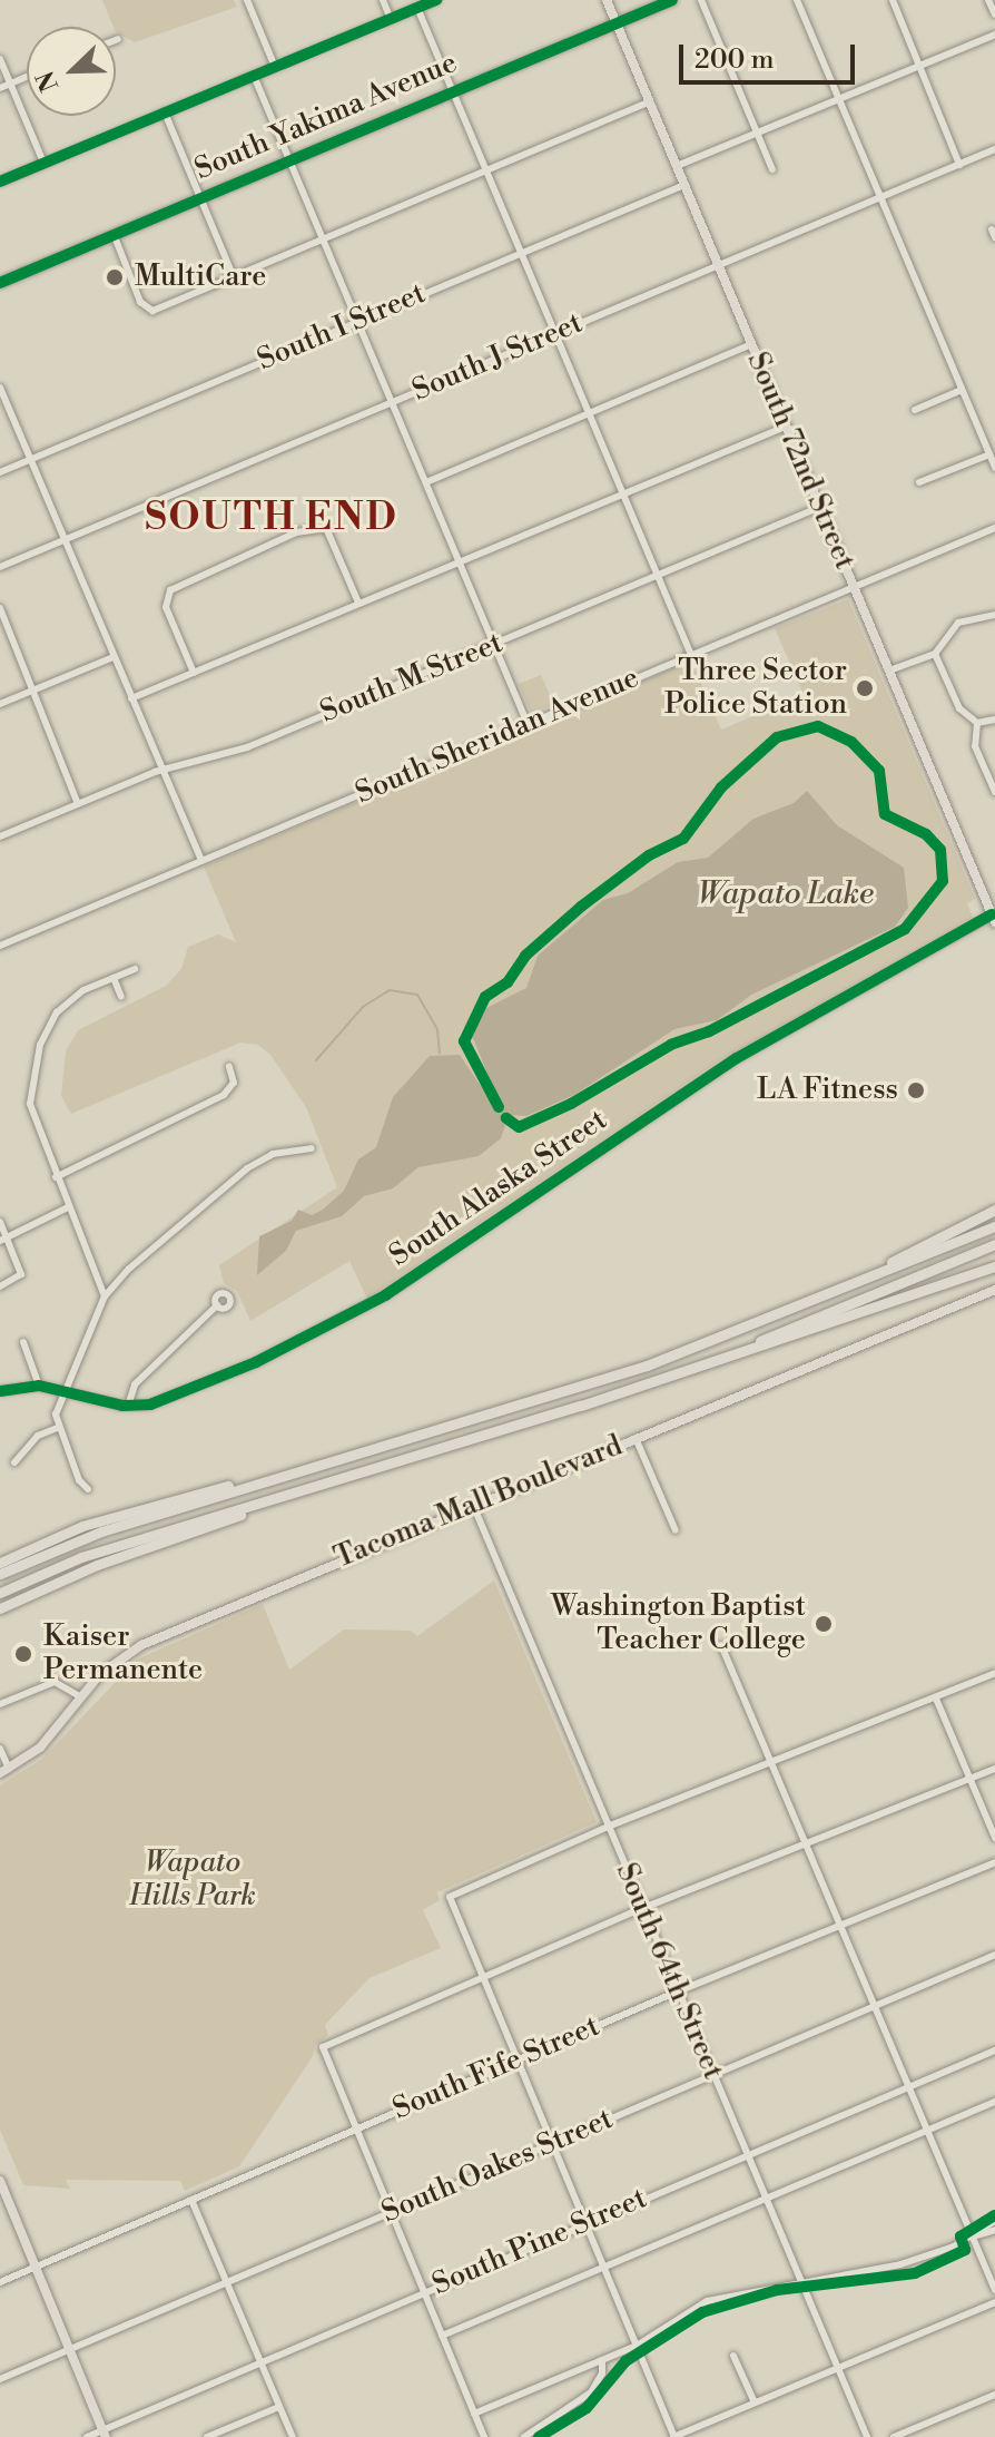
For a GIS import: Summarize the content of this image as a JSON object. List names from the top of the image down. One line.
{"streets":{"main road":["South Yakima Avenue","South 72nd Street","Tacoma Mall Boulevard"],"street":["South I Street","South J Street","South M Street","South Sheridan Avenue","South Alaska Street","South 64th Street","South Fife Street","South Oakes Street","South Pine Street"]},"crossings":[["South Yakima Avenue","South 72nd Street"],["South I Street","South 72nd Street"],["South J Street","South 72nd Street"],["South 72nd Street","South M Street"],["South 72nd Street","South Sheridan Avenue"],["South 72nd Street","South Alaska Street"],["Tacoma Mall Boulevard","South 64th Street"],["South 64th Street","South Fife Street"],["South 64th Street","South Oakes Street"],["South 64th Street","South Pine Street"]],"districts":["SOUTH END"],"water":["Wapato Lake"],"parks":["Wapato Hills Park"],"places":["MultiCare","Three Sector Police Station","LA Fitness","Washington Baptist Teacher College","Kaiser Permanente"],"scale_bar":"200 m","north":"bottom left"}
